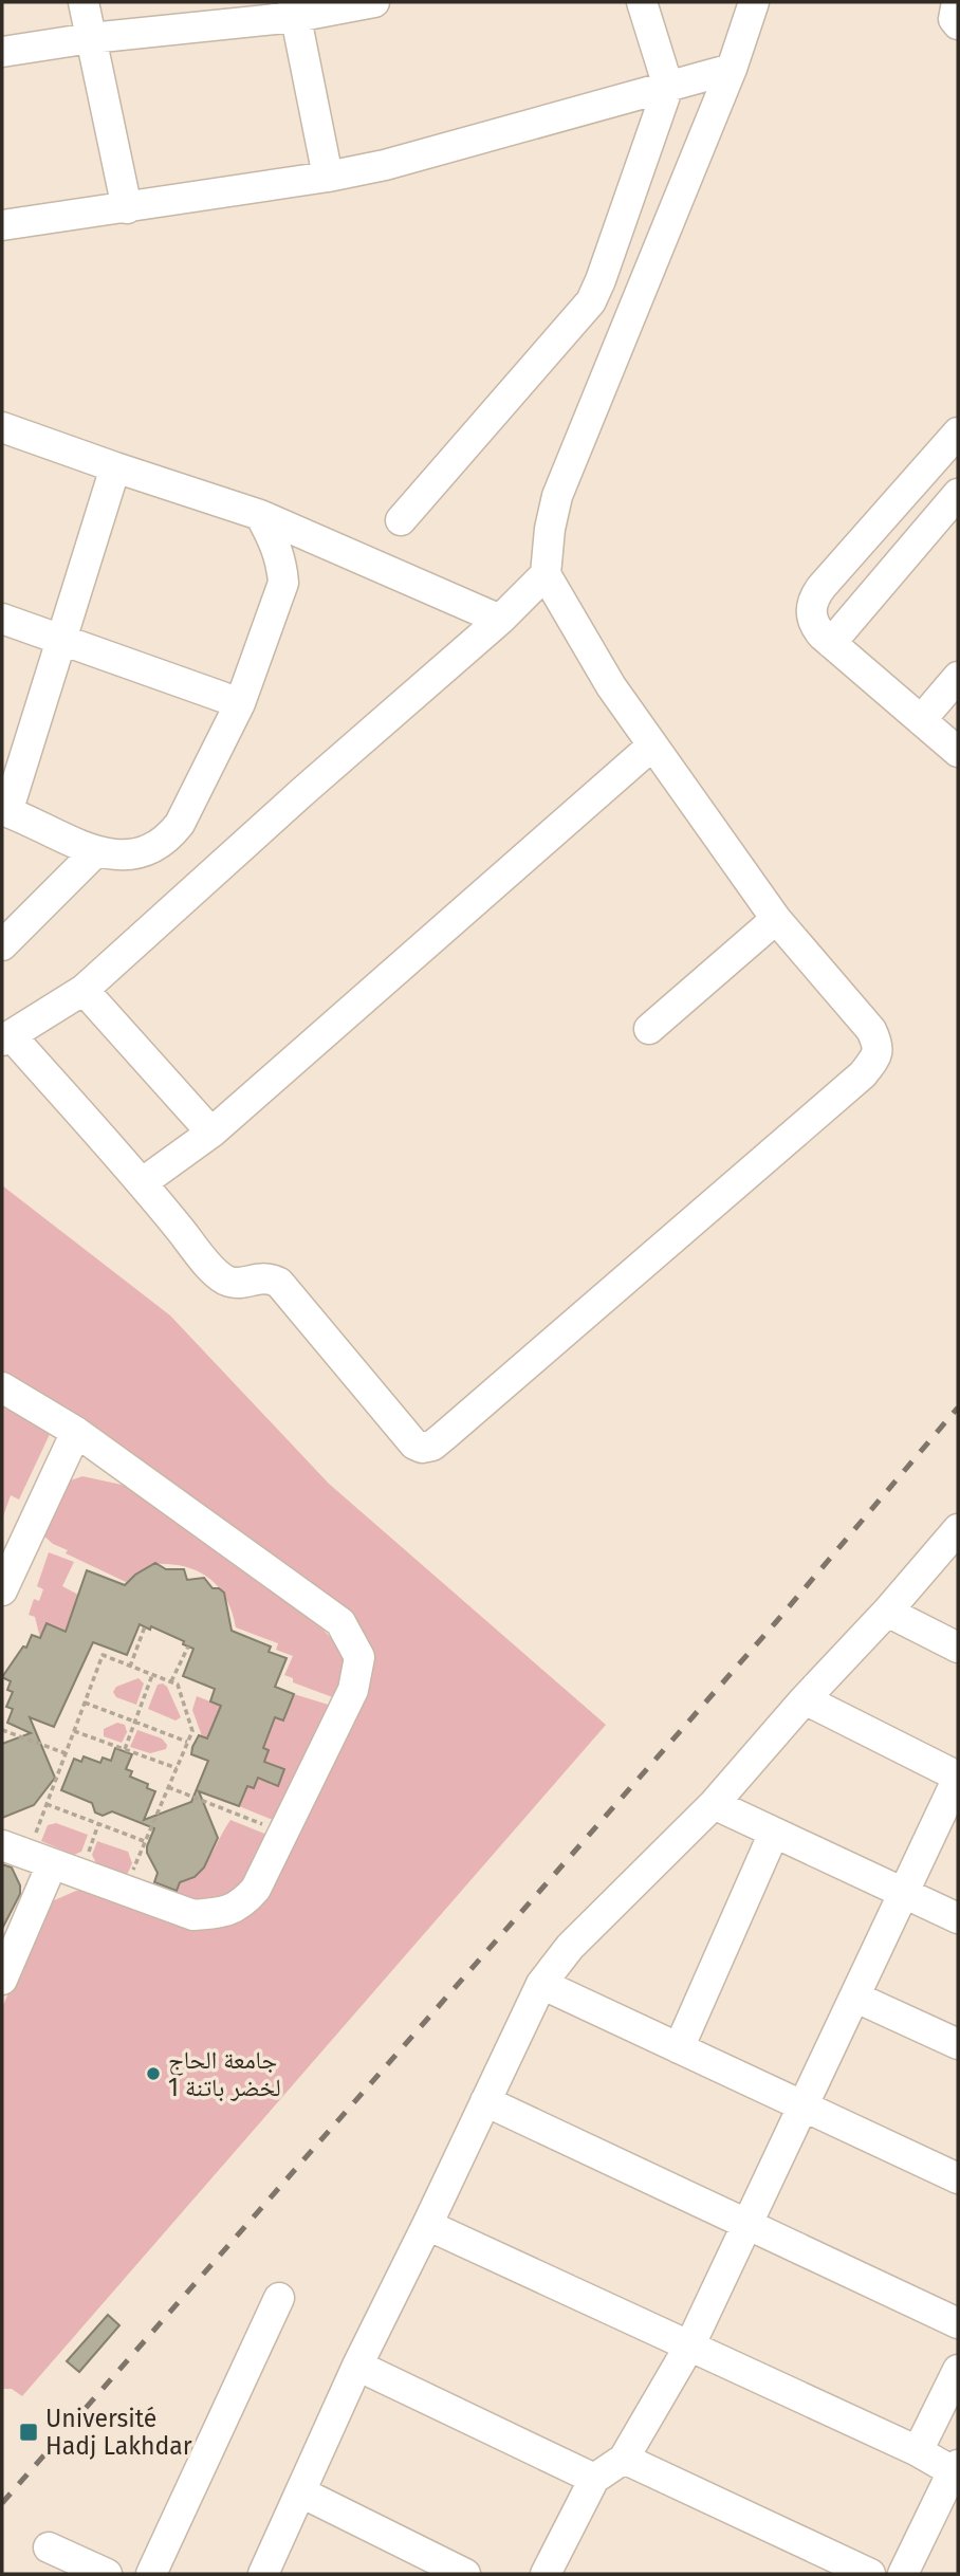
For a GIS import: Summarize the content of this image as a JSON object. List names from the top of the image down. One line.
{"places":{"other":["جامعة الحاج لخضر باتنة 1"],"transit":["Université Hadj Lakhdar"]}}
